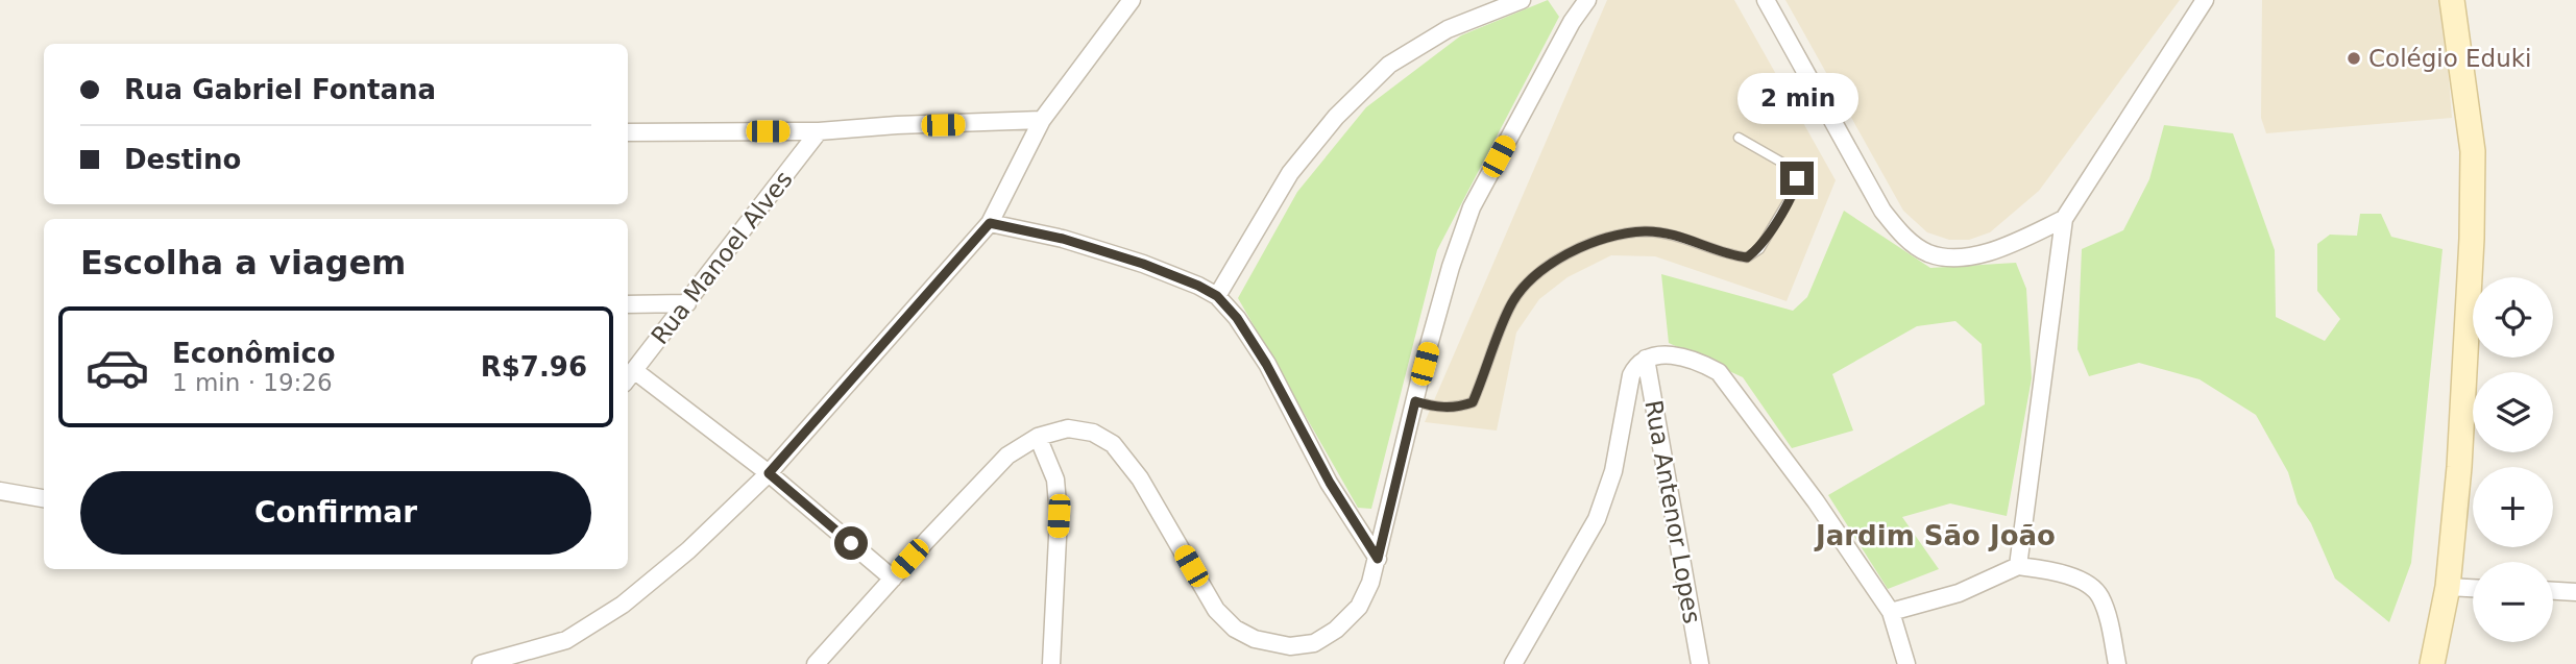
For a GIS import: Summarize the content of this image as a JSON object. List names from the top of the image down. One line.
{"streets":{"street":["Rua Manoel Alves","Rua Antenor Lopes"]},"districts":["Jardim São João"],"places":["Colégio Eduki"],"page":{"banner":["Rua Gabriel Fontana","Destino"],"bubble":"2 min","heading":"Escolha a viagem","map_buttons":["+","−"],"list":[{"name":"Econômico","note":"1 min · 19:26","value":"R$7.96"}],"buttons":"Confirmar"}}
